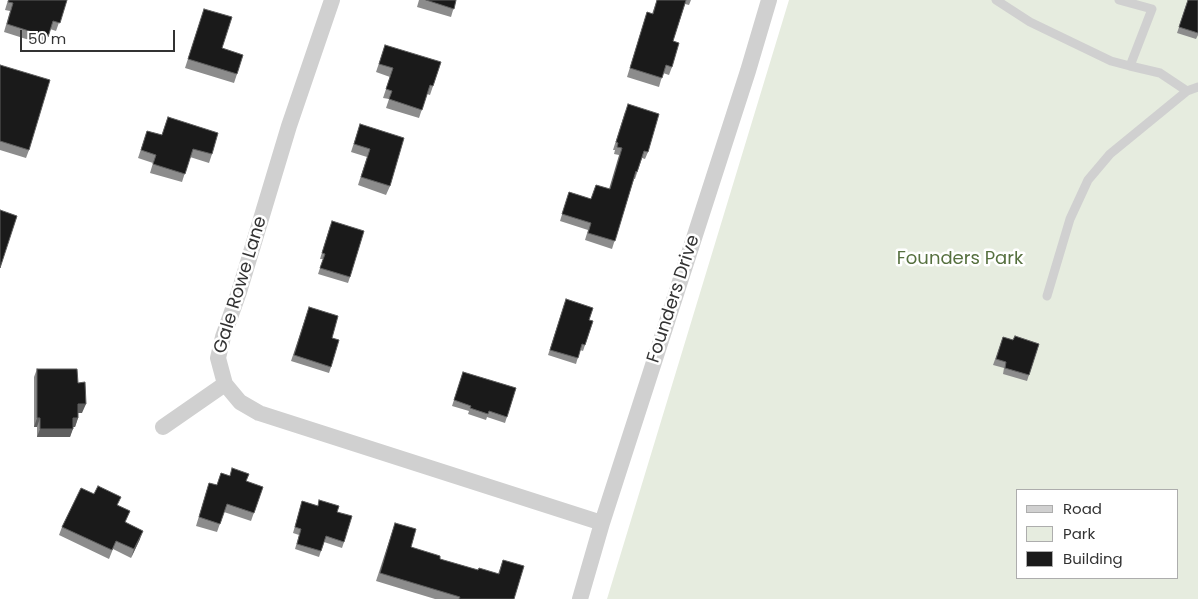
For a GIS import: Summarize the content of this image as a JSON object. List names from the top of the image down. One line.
{"streets":{"street":["Gale Rowe Lane","Founders Drive"]},"crossings":[["Gale Rowe Lane","Founders Drive"]],"parks":["Founders Park"],"legend":["Road","Park","Building"],"scale_bar":"50 m"}
